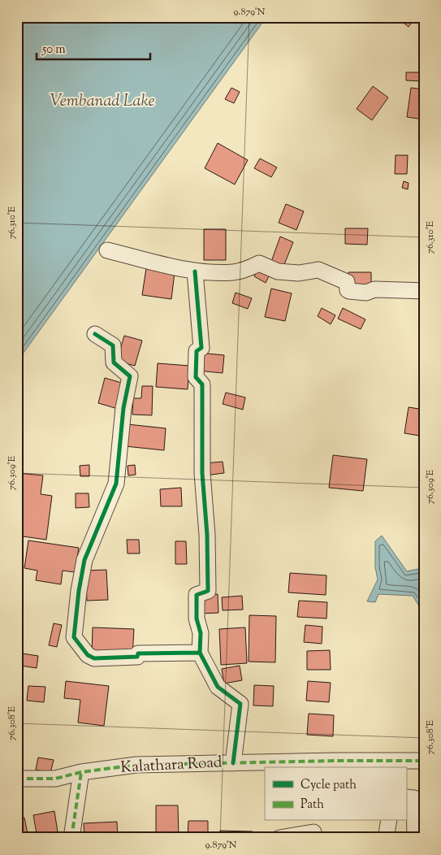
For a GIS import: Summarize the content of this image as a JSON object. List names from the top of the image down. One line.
{"streets":{"street":["Kalathara Road"]},"water":["Vembanad Lake"],"legend":["Cycle path","Path"],"scale_bar":"50 m","coordinates":["9.879°N","76.310°E","76.309°E","76.308°E"]}
